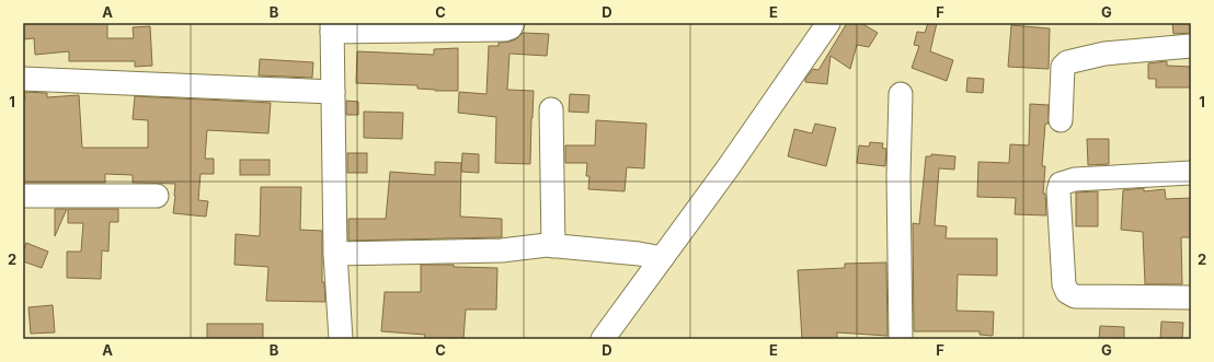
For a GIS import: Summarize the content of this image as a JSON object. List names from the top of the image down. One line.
{"grid":{"columns":["A","B","C","D","E","F","G"],"rows":["1","2"]}}
